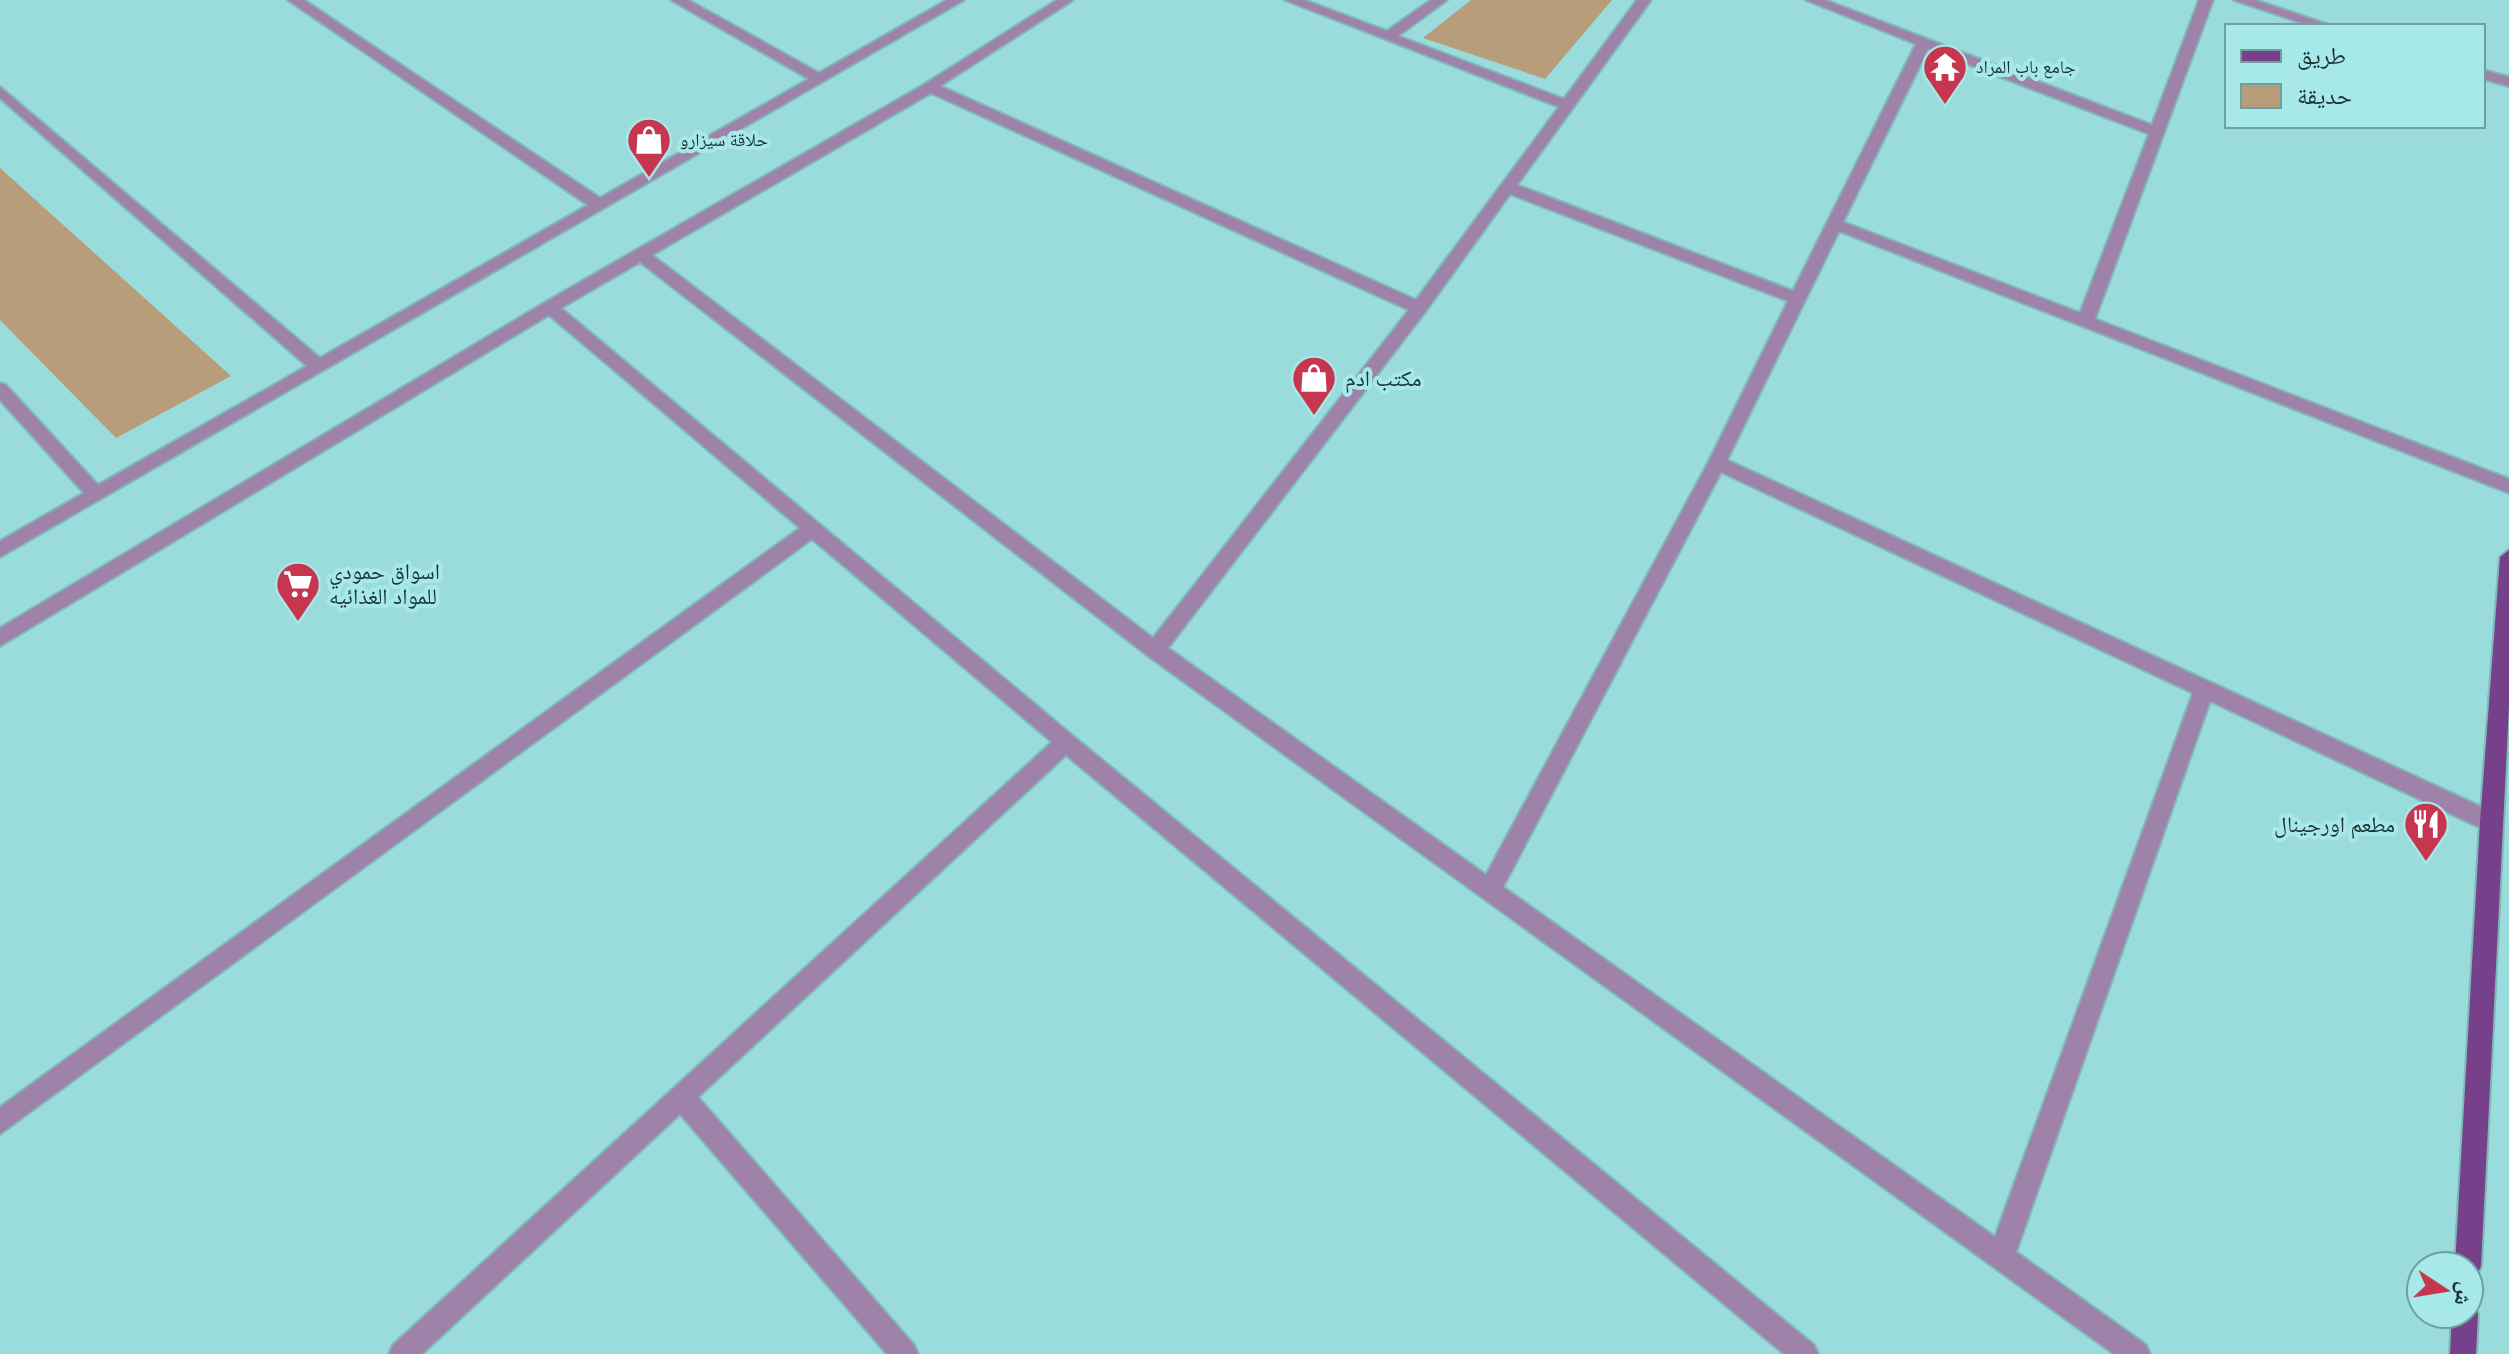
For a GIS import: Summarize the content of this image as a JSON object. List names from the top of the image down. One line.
{"places":{"temple":["جامع باب المراد"],"shop":["حلاقة سيزارو","مكتب ادم"],"supermarket":["اسواق حمودي للمواد الغذائيه"],"restaurant":["مطعم اورجينال"]},"legend":["طريق","حديقة"],"north":"right"}
